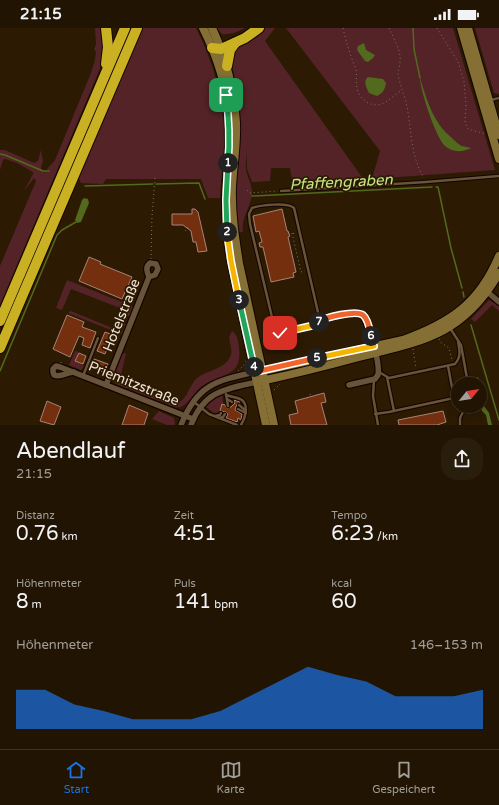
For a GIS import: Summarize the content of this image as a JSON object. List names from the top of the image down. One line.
{"streets":{"street":["Hotelstraße","Priemitzstraße"]},"crossings":[["Hotelstraße","Priemitzstraße"]],"water":["Pfaffengraben"],"north":"top right","page":{"status":"21:15","pins":["1","2","3","7","6","5","4"],"heading":["Abendlauf","21:15"],"stats":[["Distanz","0.76 km"],["Zeit","4:51"],["Tempo","6:23 /km"],["Höhenmeter","8 m"],["Puls","141 bpm"],["kcal","60"]],"chart":["Höhenmeter","146–153 m"],"tabs":["Start","Karte","Gespeichert"]}}
